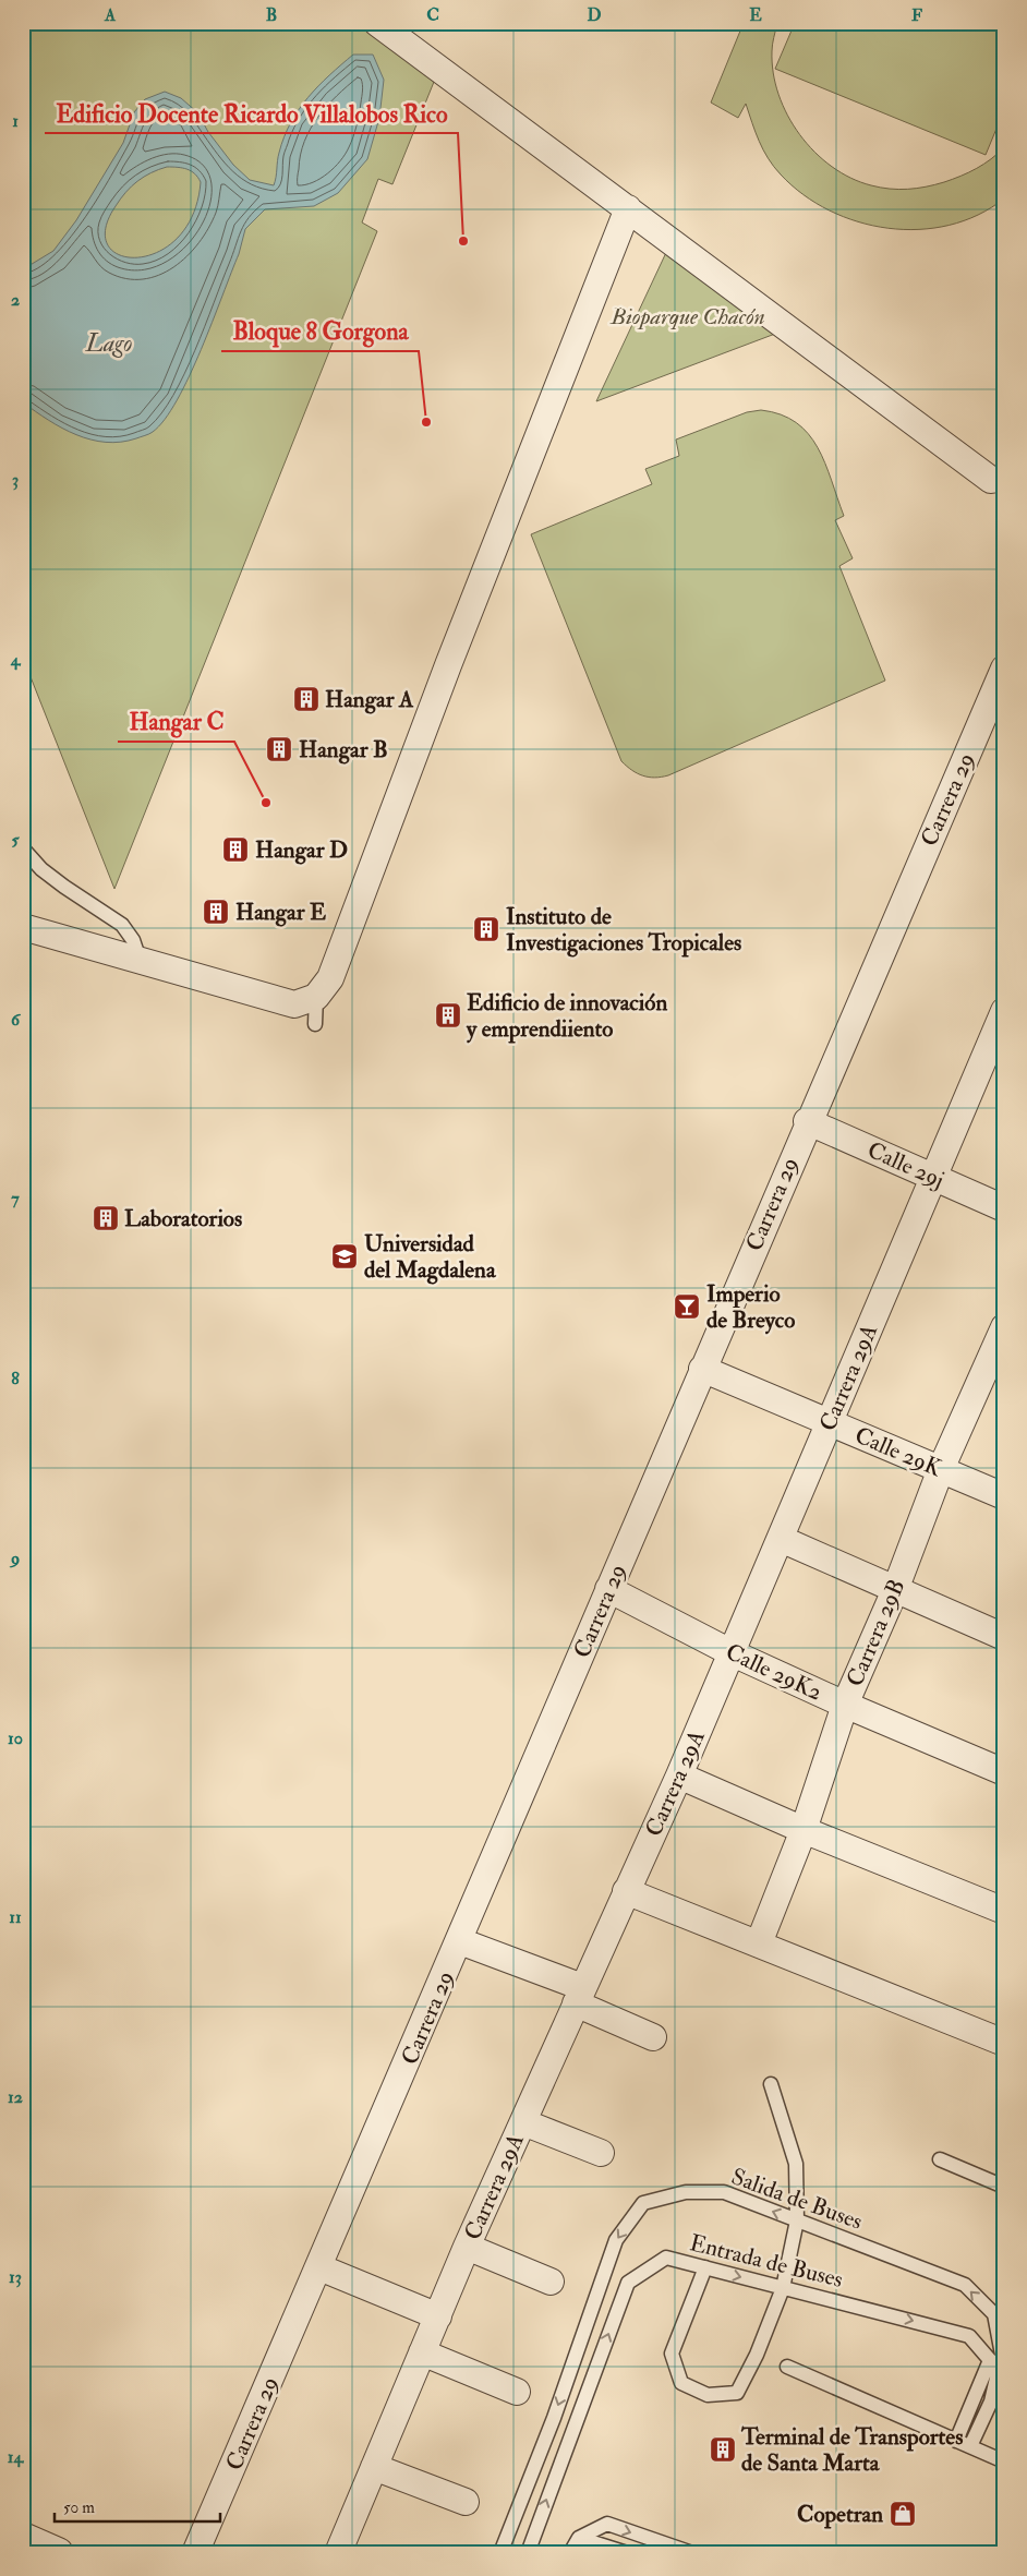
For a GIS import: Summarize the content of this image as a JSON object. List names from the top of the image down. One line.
{"streets":{"street":["Carrera 29","Calle 29j","Carrera 29A","Calle 29K","Carrera 29B","Calle 29K2"],"lane":["Salida de Buses","Entrada de Buses"]},"crossings":[["Carrera 29","Calle 29j"],["Carrera 29","Calle 29K"],["Carrera 29","Calle 29K2"],["Calle 29j","Carrera 29A"],["Carrera 29A","Calle 29K"],["Carrera 29A","Calle 29K2"],["Calle 29K","Carrera 29B"],["Carrera 29B","Calle 29K2"]],"water":["Lago"],"parks":["Bioparque Chacón"],"places":{"other":["Edificio Docente Ricardo Villalobos Rico","Bloque 8 Gorgona","Hangar C"],"building":["Hangar A","Hangar B","Hangar D","Hangar E","Instituto de Investigaciones Tropicales","Edificio de innovación y emprendiiento","Laboratorios","Terminal de Transportes de Santa Marta"],"school or university":["Universidad del Magdalena"],"bar":["Imperio de Breyco"],"shop":["Copetran"]},"scale_bar":"50 m","grid":{"columns":["A","B","C","D","E","F"],"rows":["1","2","3","4","5","6","7","8","9","10","11","12","13","14"]}}
